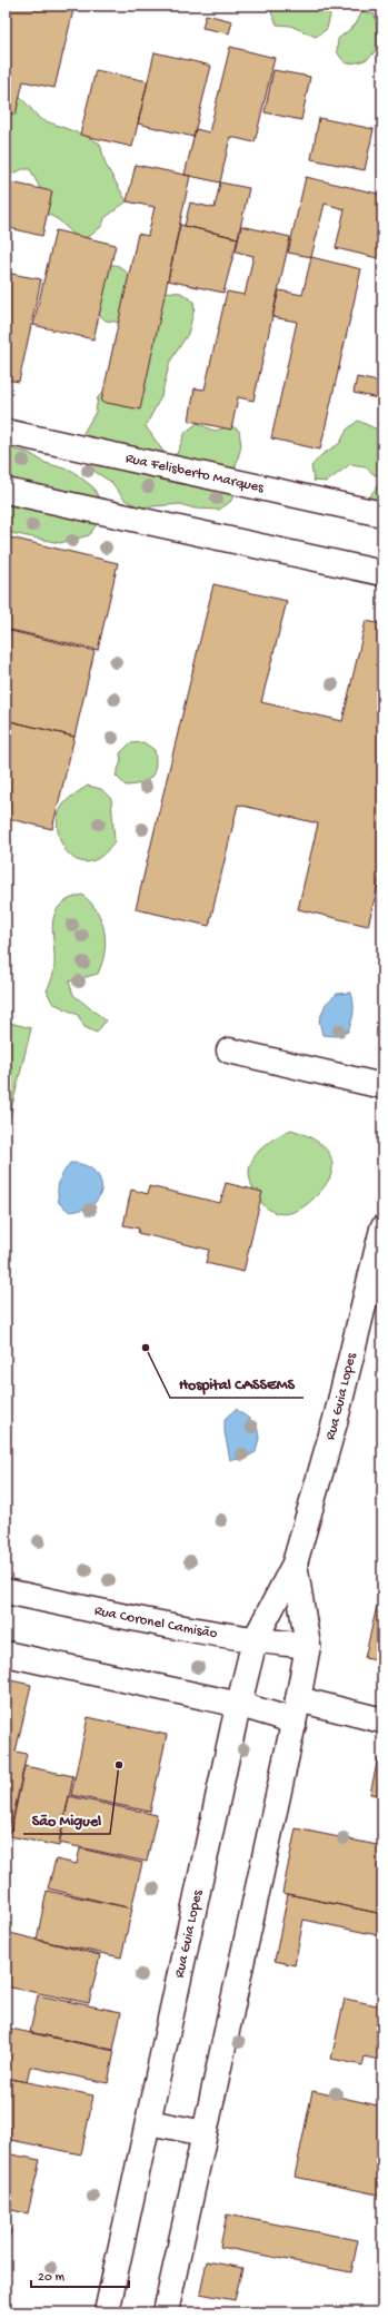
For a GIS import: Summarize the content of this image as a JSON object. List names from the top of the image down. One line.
{"streets":{"main road":["Rua Felisberto Marques","Rua Guia Lopes","Rua Coronel Camisão"]},"crossings":[["Rua Guia Lopes","Rua Coronel Camisão"]],"places":["Hospital CASSEMS","São Miguel"],"scale_bar":"20 m"}
